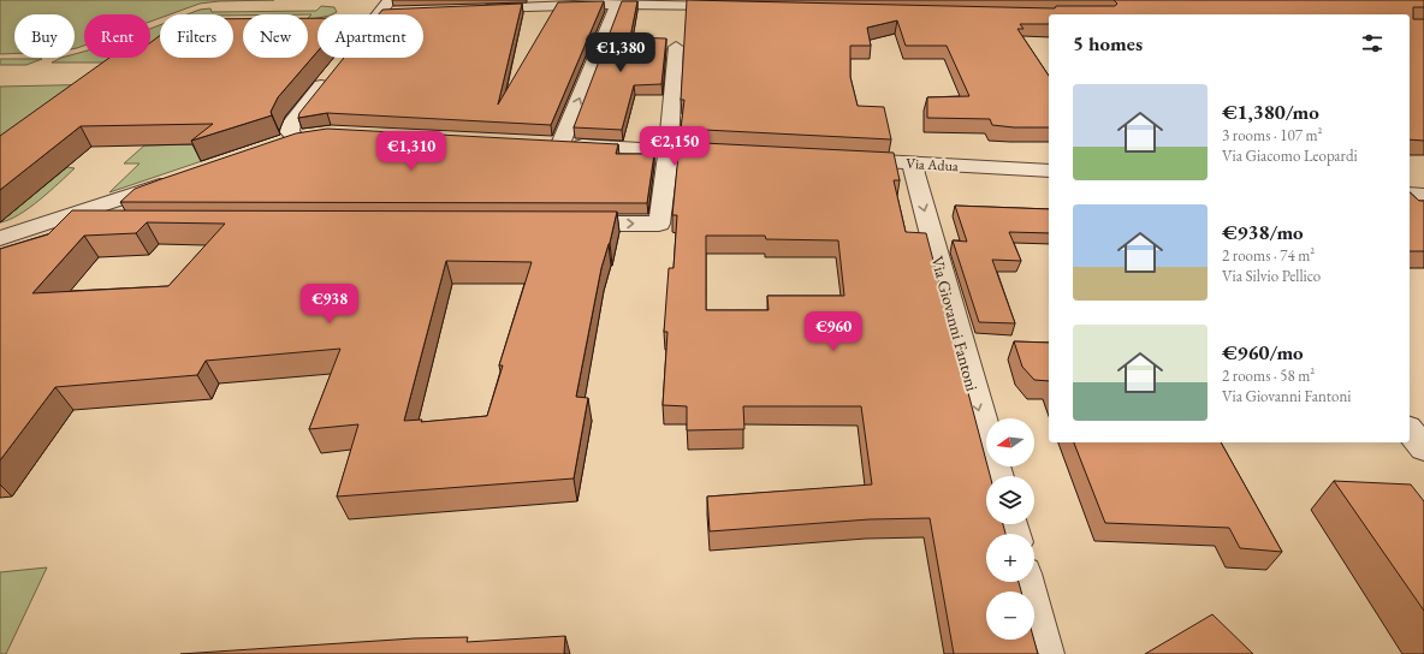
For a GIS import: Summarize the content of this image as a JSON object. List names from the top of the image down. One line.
{"streets":{"street":["Via Adua","Via Giovanni Fantoni"]},"crossings":[["Via Adua","Via Giovanni Fantoni"]],"one_way":["Via Giovanni Fantoni"],"north":"left","page":{"chip":["Buy","Rent","Filters","New","Apartment"],"heading":"5 homes","price":["€1,380","€2,150","€1,310","€938","€960"],"list":[{"name":"€1,380/mo","note":"3 rooms · 107 m² · Via Giacomo Leopardi"},{"name":"€938/mo","note":"2 rooms · 74 m² · Via Silvio Pellico"},{"name":"€960/mo","note":"2 rooms · 58 m² · Via Giovanni Fantoni"}],"map_buttons":["+","−"]}}
